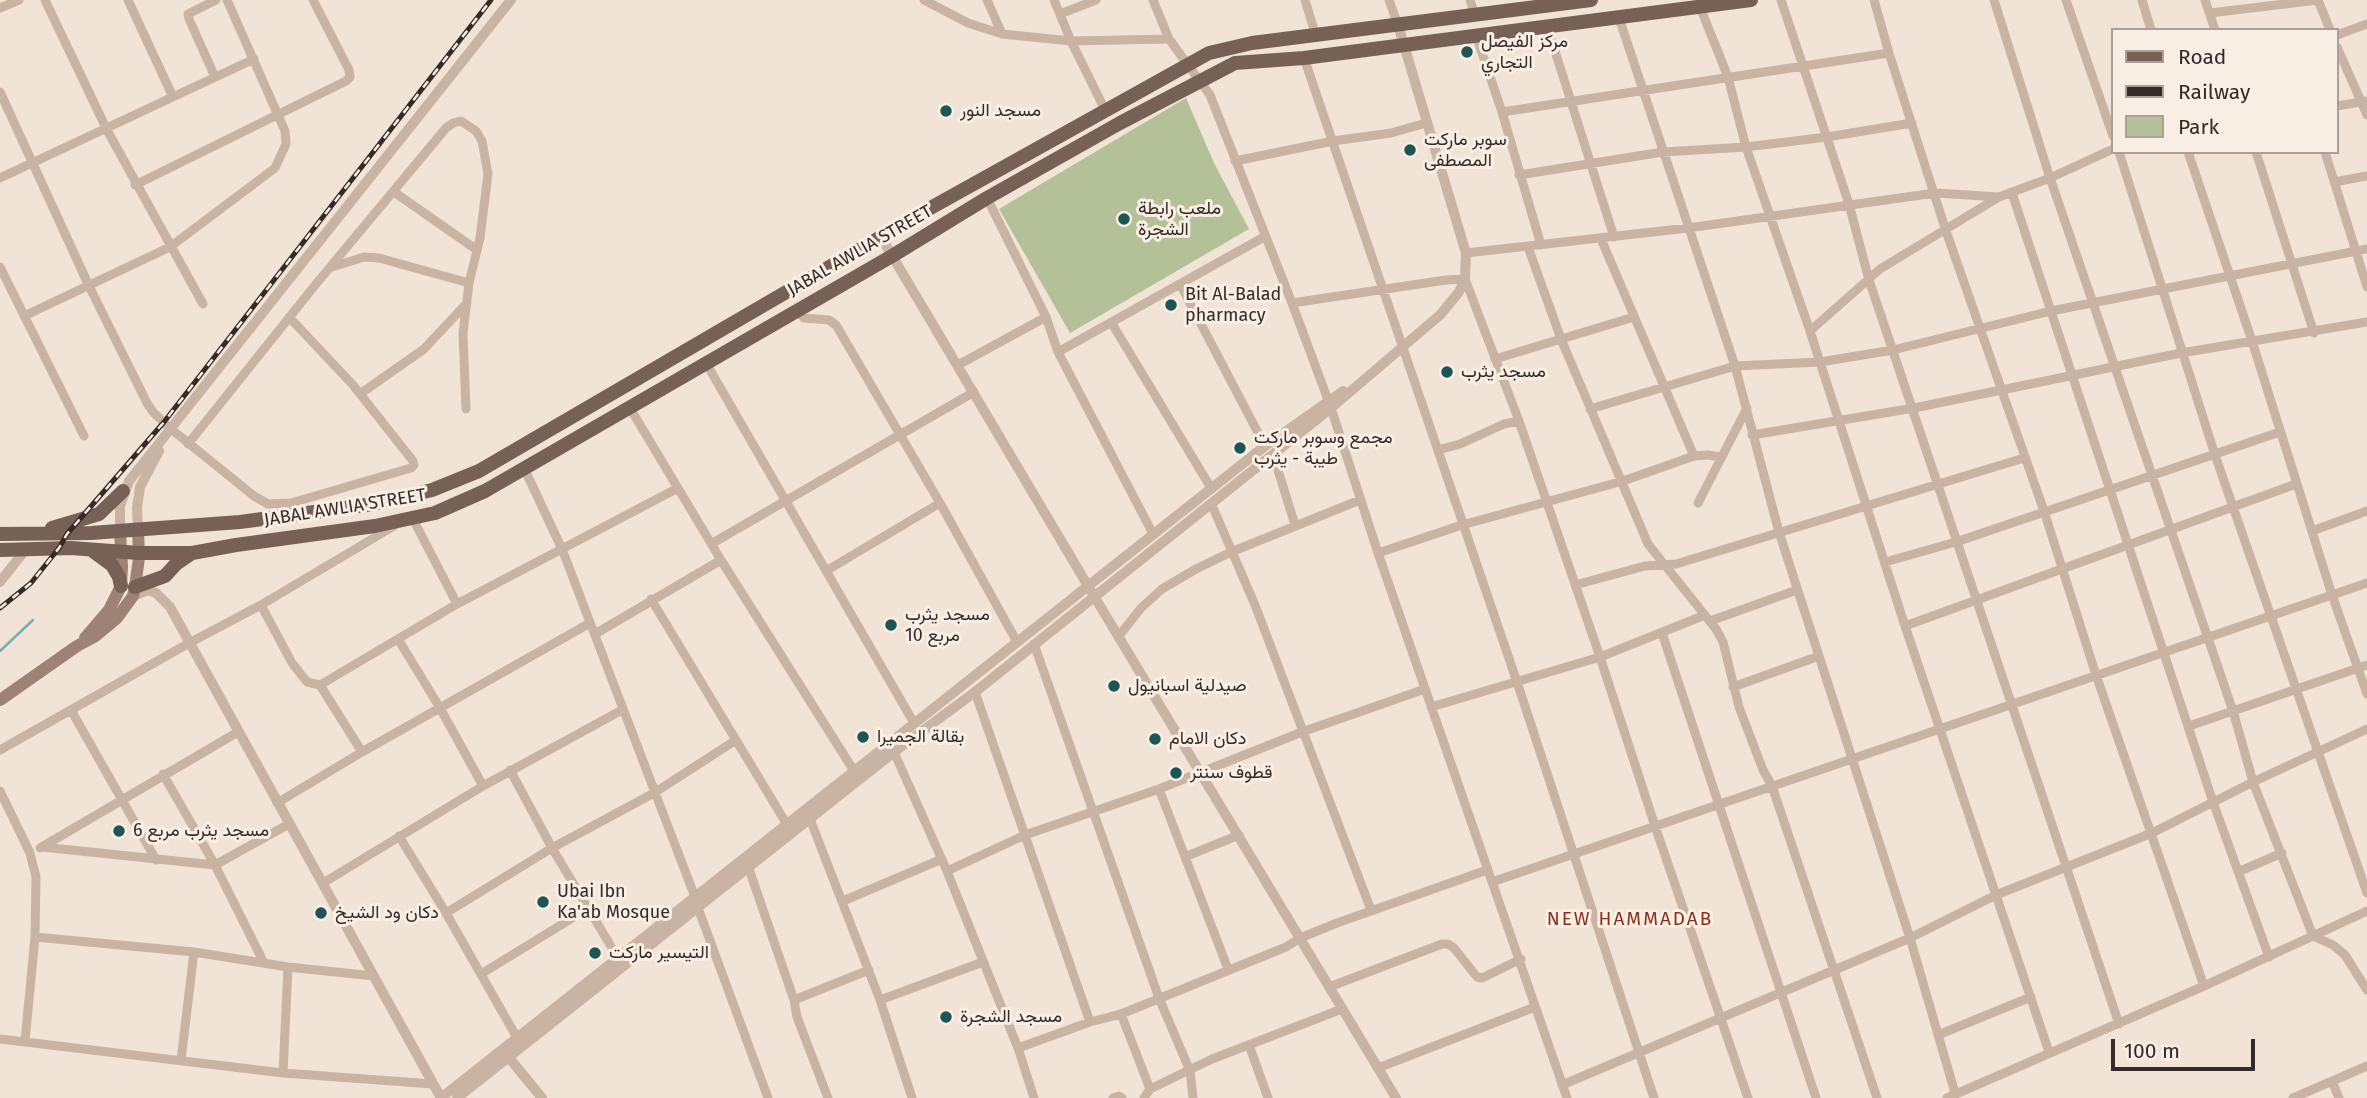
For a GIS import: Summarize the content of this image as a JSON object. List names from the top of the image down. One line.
{"streets":{"main road":["JABAL AWLIA STREET"]},"districts":["NEW HAMMADAB"],"places":["مركز الفيصل التجاري","مسجد النور","سوبر ماركت المصطفى","ملعب رابطة الشجرة","Bit Al-Balad pharmacy","مسجد يثرب","مجمع وسوبر ماركت طيبة - يثرب","مسجد يثرب مربع 10","صيدلية اسبانيول","بقالة الجميرا","دكان الامام","قطوف سنتر","مسجد يثرب مربع 6","Ubai Ibn Ka'ab Mosque","دكان ود الشيخ","التيسير ماركت","مسجد الشجرة"],"legend":["Road","Railway","Park"],"scale_bar":"100 m"}
